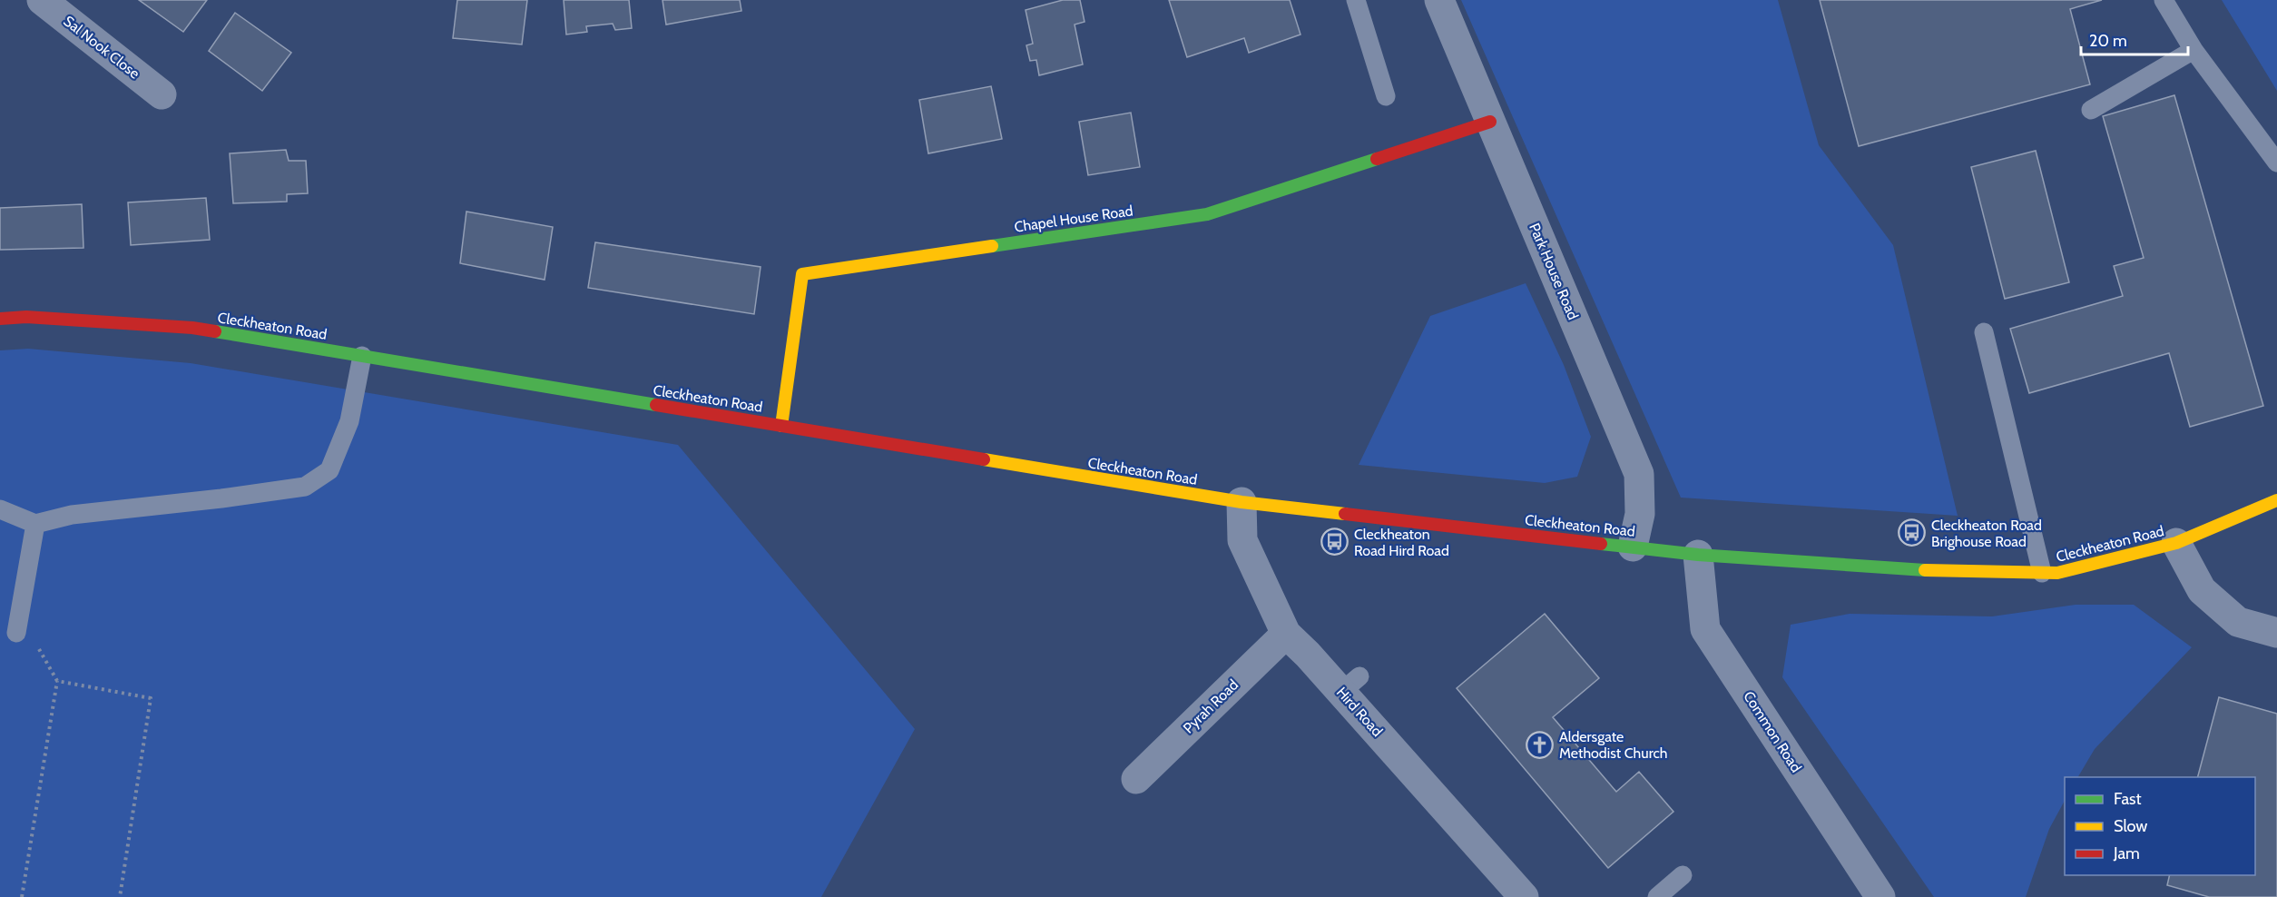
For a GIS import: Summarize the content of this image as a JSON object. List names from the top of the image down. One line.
{"streets":{"street":["Sal Nook Close","Chapel House Road","Park House Road","Cleckheaton Road","Pyrah Road","Hird Road","Common Road"]},"crossings":[["Chapel House Road","Park House Road"],["Chapel House Road","Cleckheaton Road"],["Park House Road","Cleckheaton Road"],["Cleckheaton Road","Hird Road"],["Cleckheaton Road","Common Road"],["Pyrah Road","Hird Road"]],"places":{"bus stop":["Cleckheaton Road Brighouse Road","Cleckheaton Road Hird Road"],"church":["Aldersgate Methodist Church"]},"legend":["Fast","Slow","Jam"],"scale_bar":"20 m"}
